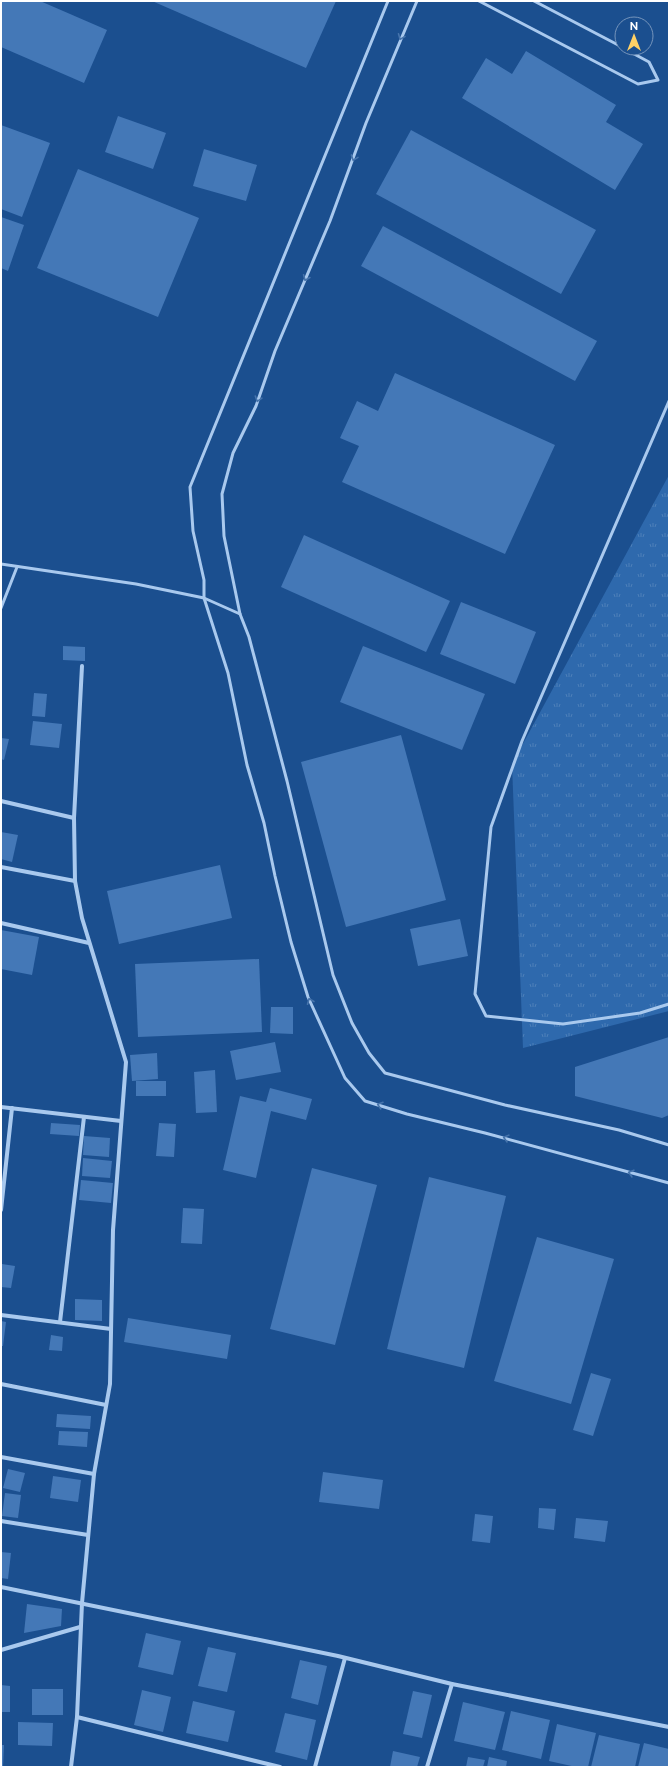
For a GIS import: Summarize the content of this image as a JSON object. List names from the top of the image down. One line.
{"north":"top"}
